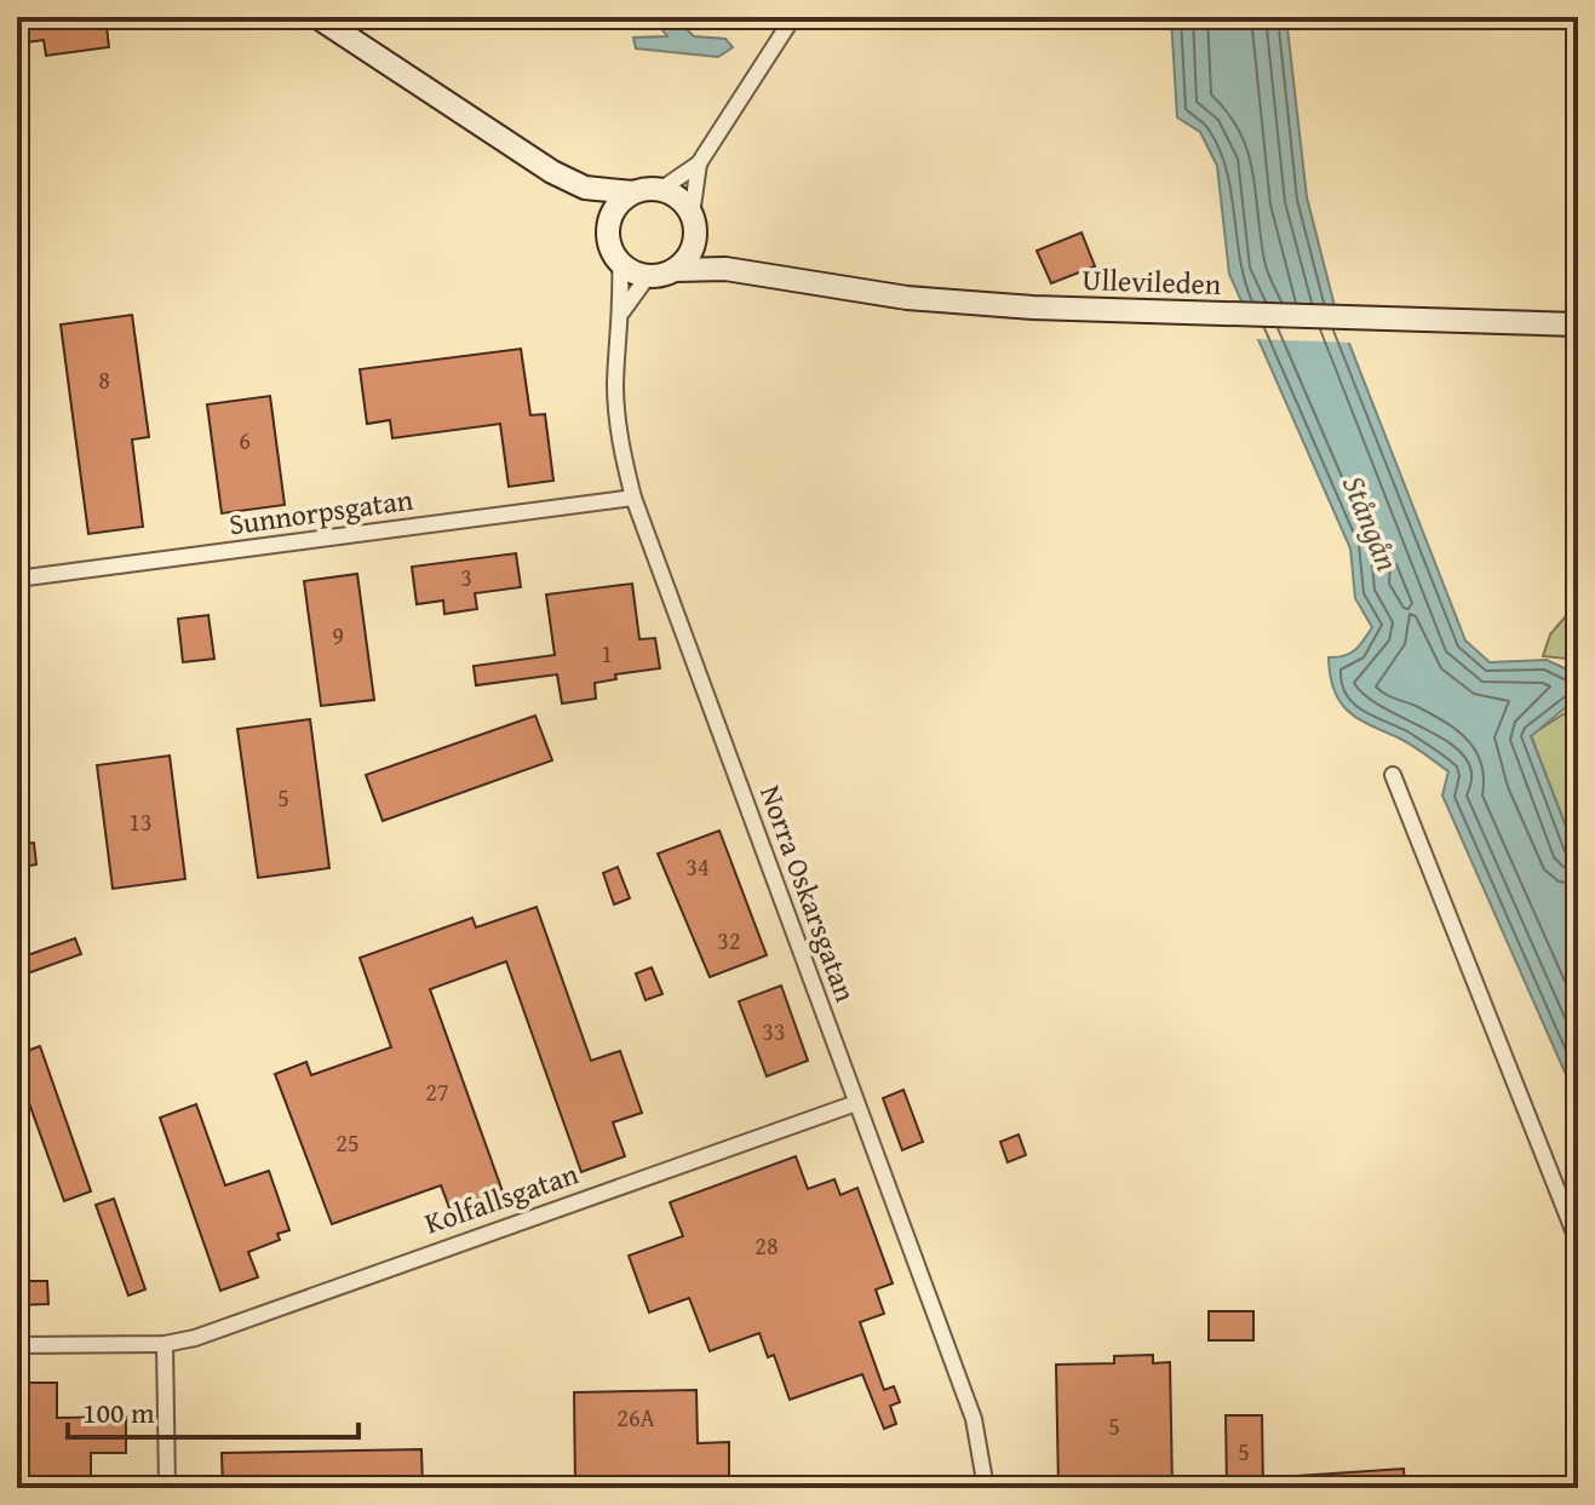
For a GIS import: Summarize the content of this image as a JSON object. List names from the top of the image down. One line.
{"streets":{"main road":["Ullevileden"],"street":["Sunnorpsgatan","Norra Oskarsgatan","Kolfallsgatan"]},"crossings":[["Ullevileden","Norra Oskarsgatan"],["Sunnorpsgatan","Norra Oskarsgatan"],["Norra Oskarsgatan","Kolfallsgatan"]],"water":["Stångån"],"house_numbers":["8","6","3","9","1","5","13","34","32","33","27","25","28","26A","5","5"],"scale_bar":"100 m"}
